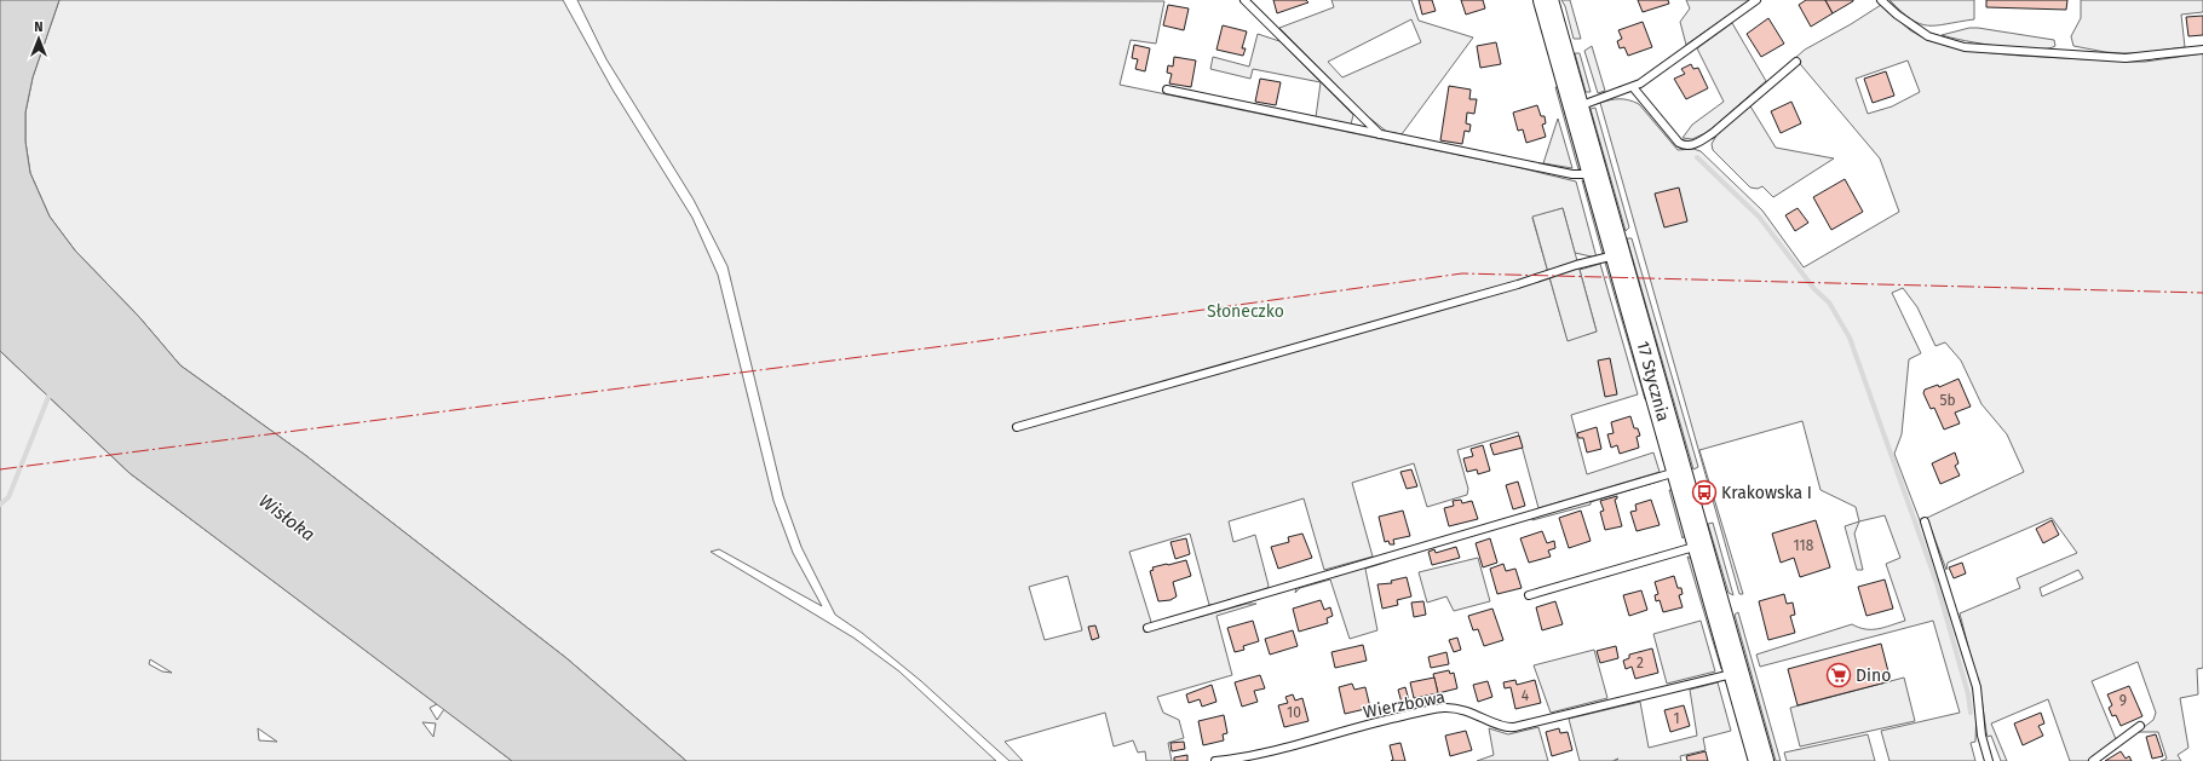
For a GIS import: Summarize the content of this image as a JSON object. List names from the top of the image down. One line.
{"streets":{"main road":["17 Stycznia"],"lane":["Wierzbowa"]},"crossings":[["17 Stycznia","Wierzbowa"]],"water":["Wisłoka"],"parks":["Słoneczko"],"places":{"bus stop":["Krakowska I"],"supermarket":["Dino"]},"house_numbers":["5b","118","2","4","9","10","1"],"north":"top"}
